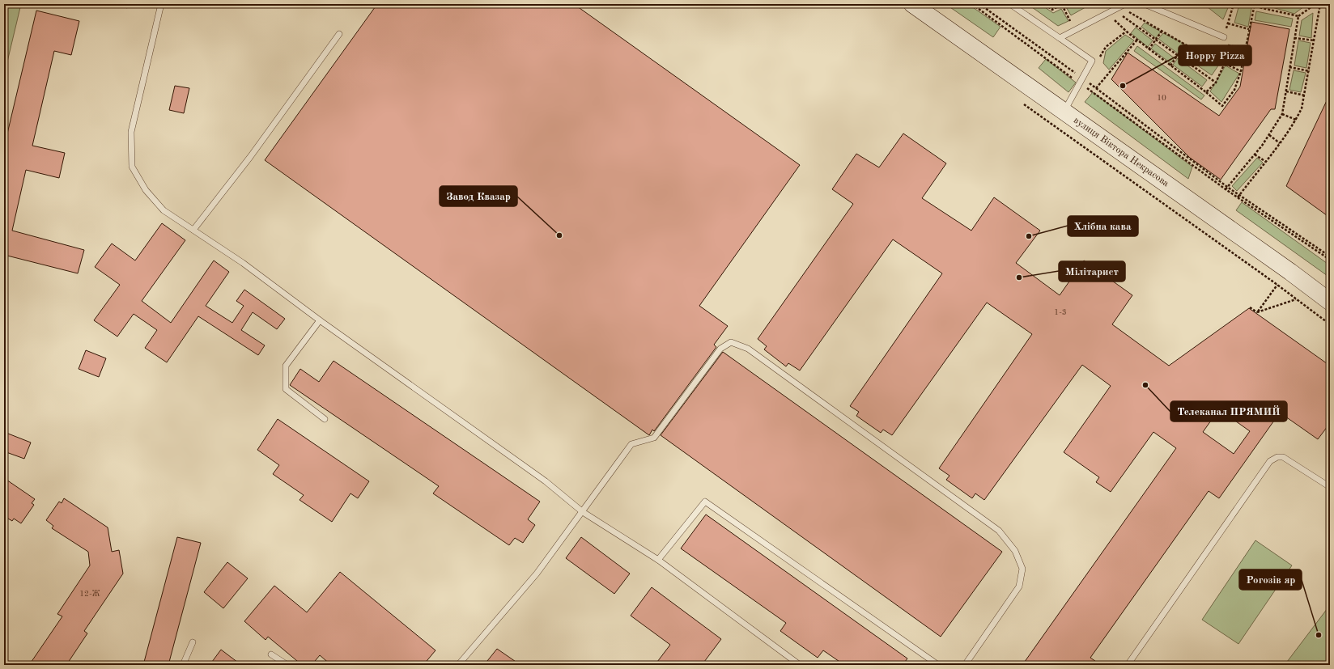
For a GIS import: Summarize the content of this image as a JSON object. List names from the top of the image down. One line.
{"streets":{"main road":["вулиця Віктора Некрасова"]},"places":["Hoppy Pizza","Завод Квазар","Хлібна кава","Мілітарист","Телеканал ПРЯМИЙ","Рогозів яр"],"house_numbers":["10","1-3","12-Ж"]}
